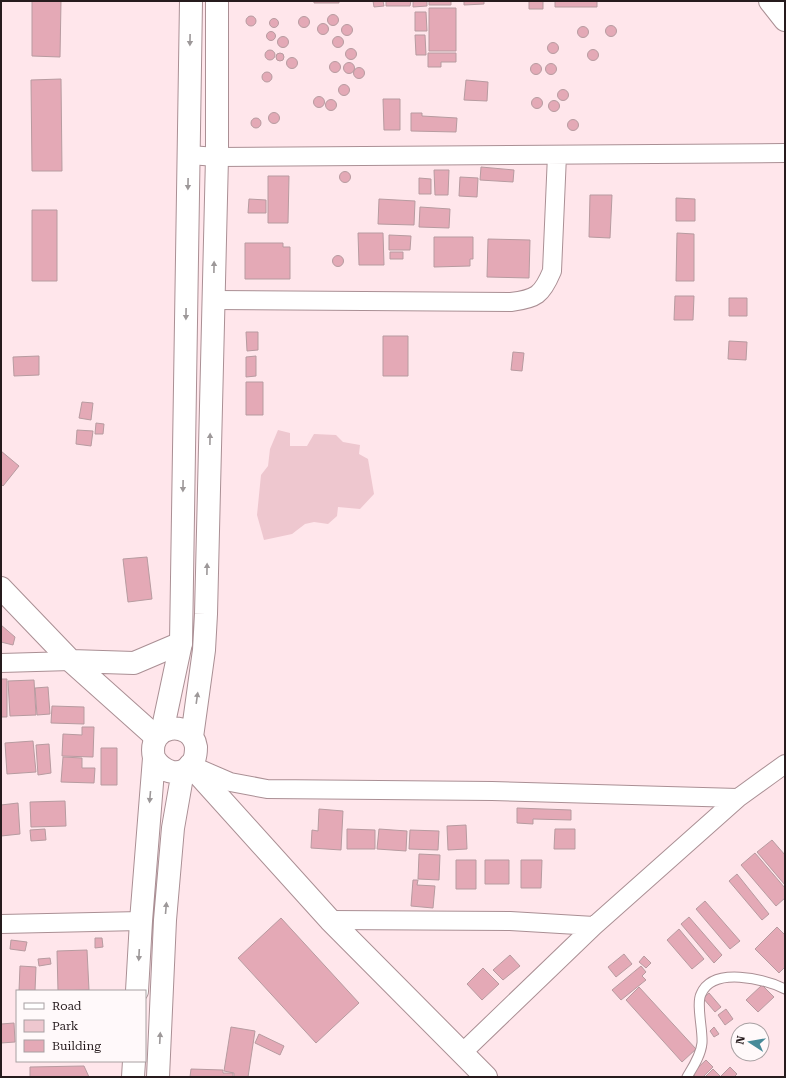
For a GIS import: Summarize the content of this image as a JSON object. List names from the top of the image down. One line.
{"legend":["Road","Park","Building"],"north":"left"}
